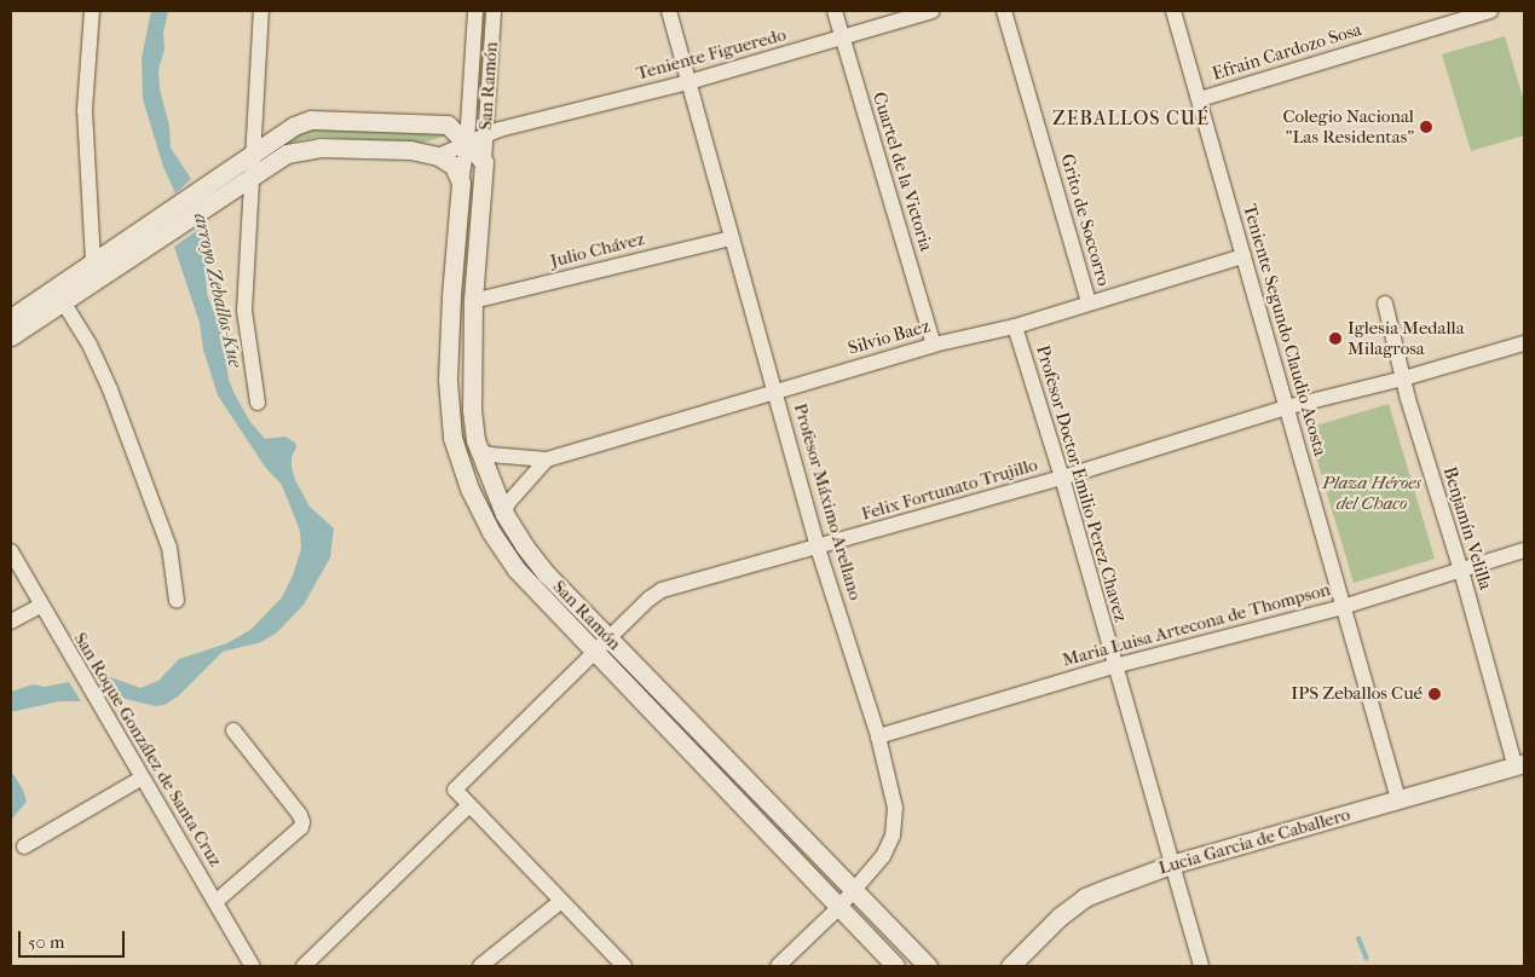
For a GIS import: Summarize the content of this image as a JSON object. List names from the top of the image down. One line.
{"streets":{"street":["Efrain Cardozo Sosa","Teniente Figueredo","San Ramón","Cuartel de la Victoria","Grito de Soccorro","Julio Chávez","Teniente Segundo Claudio Acosta","Silvio Baez","Profesor Doctor Emilio Perez Chavez","Felix Fortunato Trujillo","Profesor Máximo Arellano","Benjamín Velilla","Maria Luisa Artecona de Thompson","San Roque González de Santa Cruz","Lucia Garcia de Caballero"]},"crossings":[["Efrain Cardozo Sosa","Teniente Segundo Claudio Acosta"],["Teniente Figueredo","San Ramón"],["Teniente Figueredo","Cuartel de la Victoria"],["Teniente Figueredo","Profesor Máximo Arellano"],["San Ramón","Julio Chávez"],["San Ramón","Silvio Baez"],["San Ramón","Felix Fortunato Trujillo"],["San Ramón","Profesor Máximo Arellano"],["Cuartel de la Victoria","Silvio Baez"],["Grito de Soccorro","Silvio Baez"],["Julio Chávez","Profesor Máximo Arellano"],["Teniente Segundo Claudio Acosta","Silvio Baez"],["Teniente Segundo Claudio Acosta","Felix Fortunato Trujillo"],["Teniente Segundo Claudio Acosta","Maria Luisa Artecona de Thompson"],["Teniente Segundo Claudio Acosta","Lucia Garcia de Caballero"],["Silvio Baez","Profesor Doctor Emilio Perez Chavez"],["Silvio Baez","Profesor Máximo Arellano"],["Profesor Doctor Emilio Perez Chavez","Felix Fortunato Trujillo"],["Profesor Doctor Emilio Perez Chavez","Maria Luisa Artecona de Thompson"],["Profesor Doctor Emilio Perez Chavez","Lucia Garcia de Caballero"],["Felix Fortunato Trujillo","Profesor Máximo Arellano"],["Felix Fortunato Trujillo","Benjamín Velilla"],["Profesor Máximo Arellano","Maria Luisa Artecona de Thompson"],["Benjamín Velilla","Maria Luisa Artecona de Thompson"],["Benjamín Velilla","Lucia Garcia de Caballero"]],"districts":["ZEBALLOS CUÉ"],"water":["arroyo Zeballos-Kue"],"parks":["Plaza Héroes del Chaco"],"places":["Colegio Nacional \"Las Residentas\"","Iglesia Medalla Milagrosa","IPS Zeballos Cué"],"scale_bar":"50 m"}
